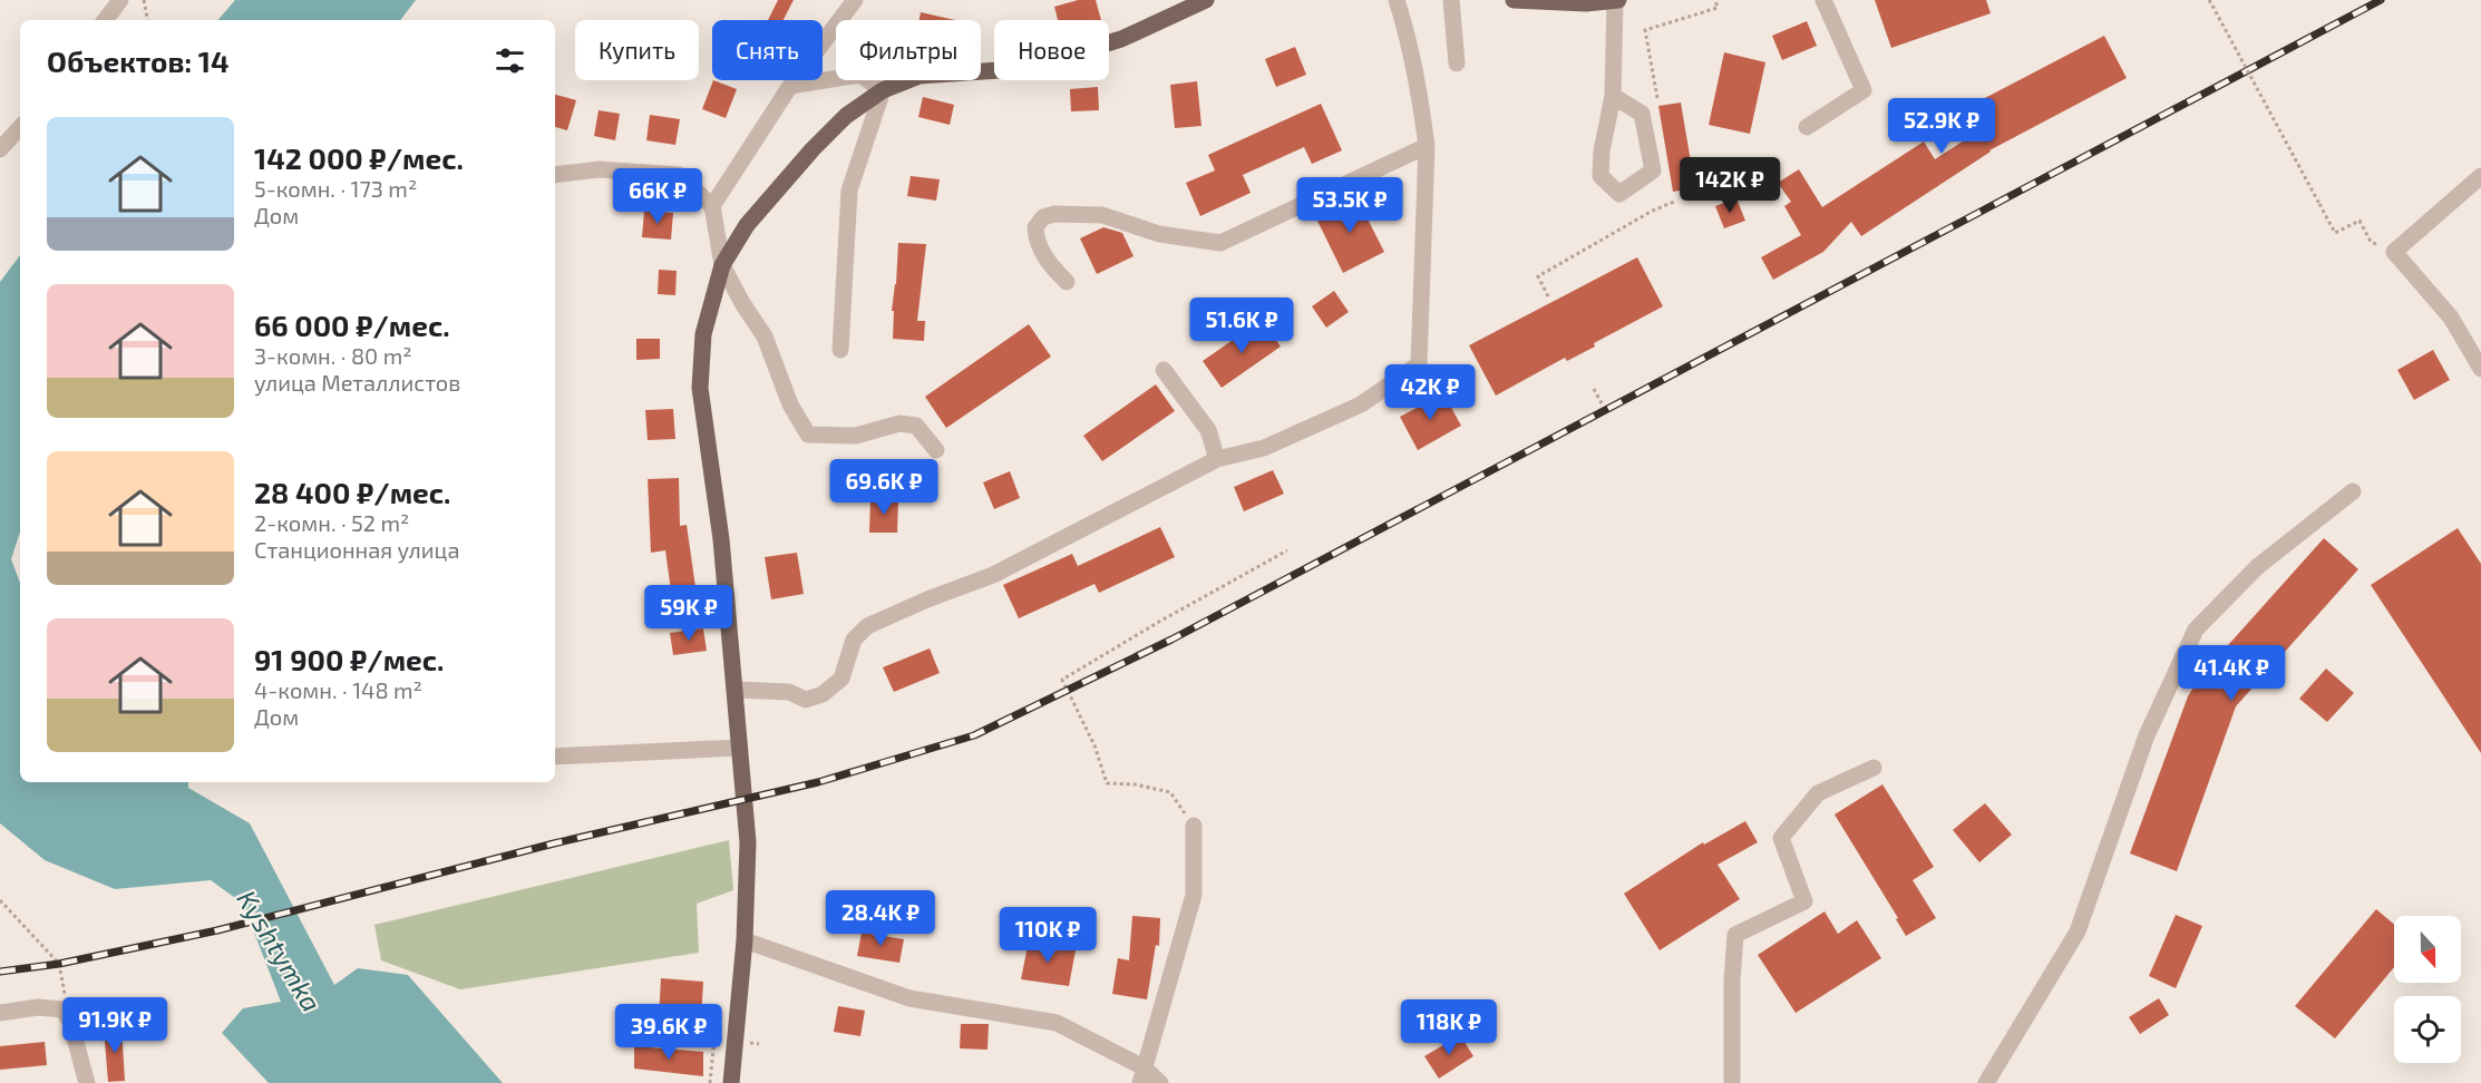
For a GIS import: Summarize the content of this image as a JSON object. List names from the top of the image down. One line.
{"water":["Kyshtymka"],"north":"bottom","page":{"chip":["Купить","Снять","Фильтры","Новое"],"heading":"Объектов: 14","price":["52.9K ₽","142K ₽","66K ₽","53.5K ₽","51.6K ₽","42K ₽","69.6K ₽","59K ₽","41.4K ₽","28.4K ₽","110K ₽","91.9K ₽","118K ₽","39.6K ₽"],"list":[{"name":"142 000 ₽/мес.","note":"5-комн. · 173 m² · Дом"},{"name":"66 000 ₽/мес.","note":"3-комн. · 80 m² · улица Металлистов"},{"name":"28 400 ₽/мес.","note":"2-комн. · 52 m² · Станционная улица"},{"name":"91 900 ₽/мес.","note":"4-комн. · 148 m² · Дом"}]}}
